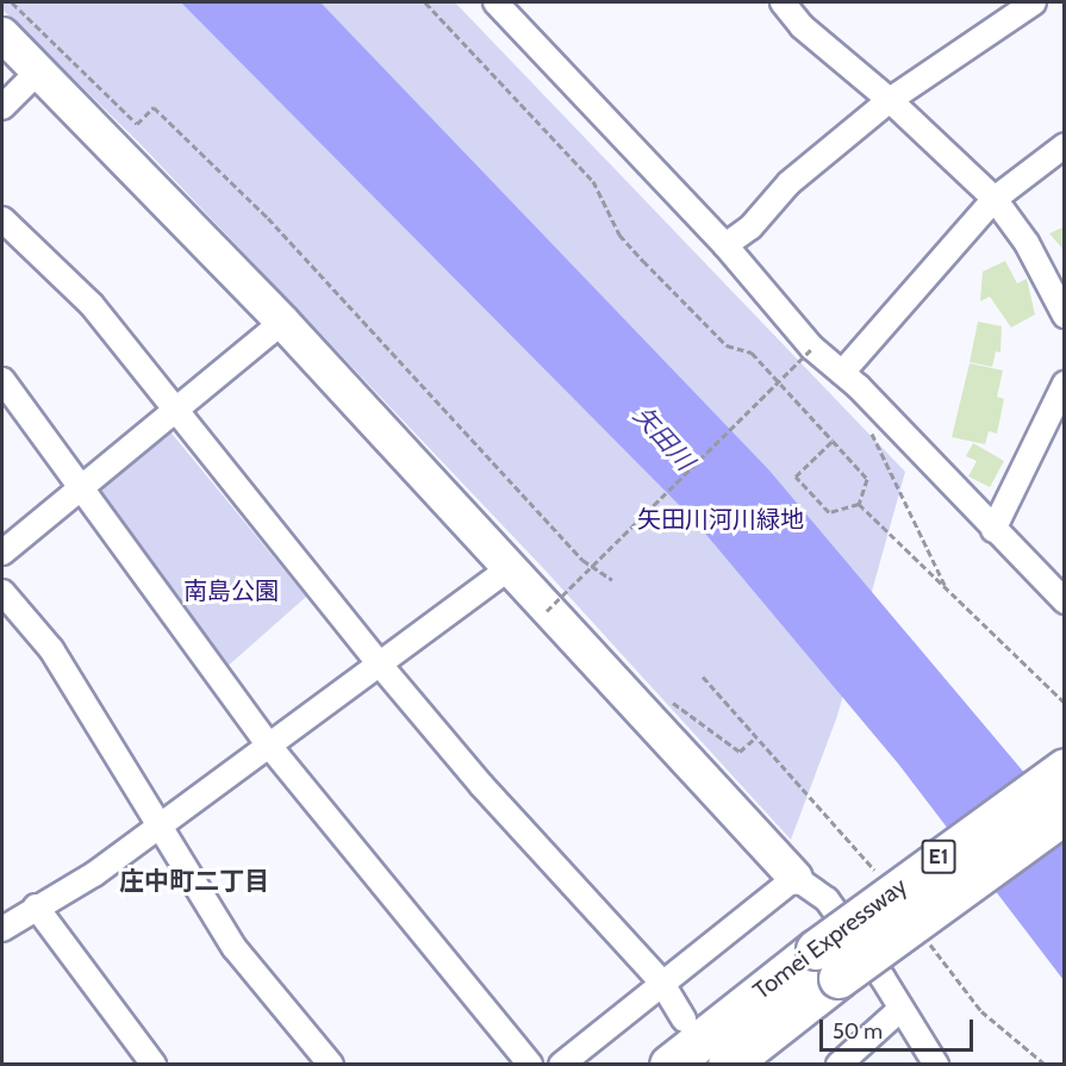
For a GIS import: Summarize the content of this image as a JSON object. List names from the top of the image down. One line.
{"streets":{"highway":["E1","Tomei Expressway"]},"districts":["庄中町二丁目"],"water":["矢田川"],"parks":["矢田川河川緑地","南島公園"],"scale_bar":"50 m"}
